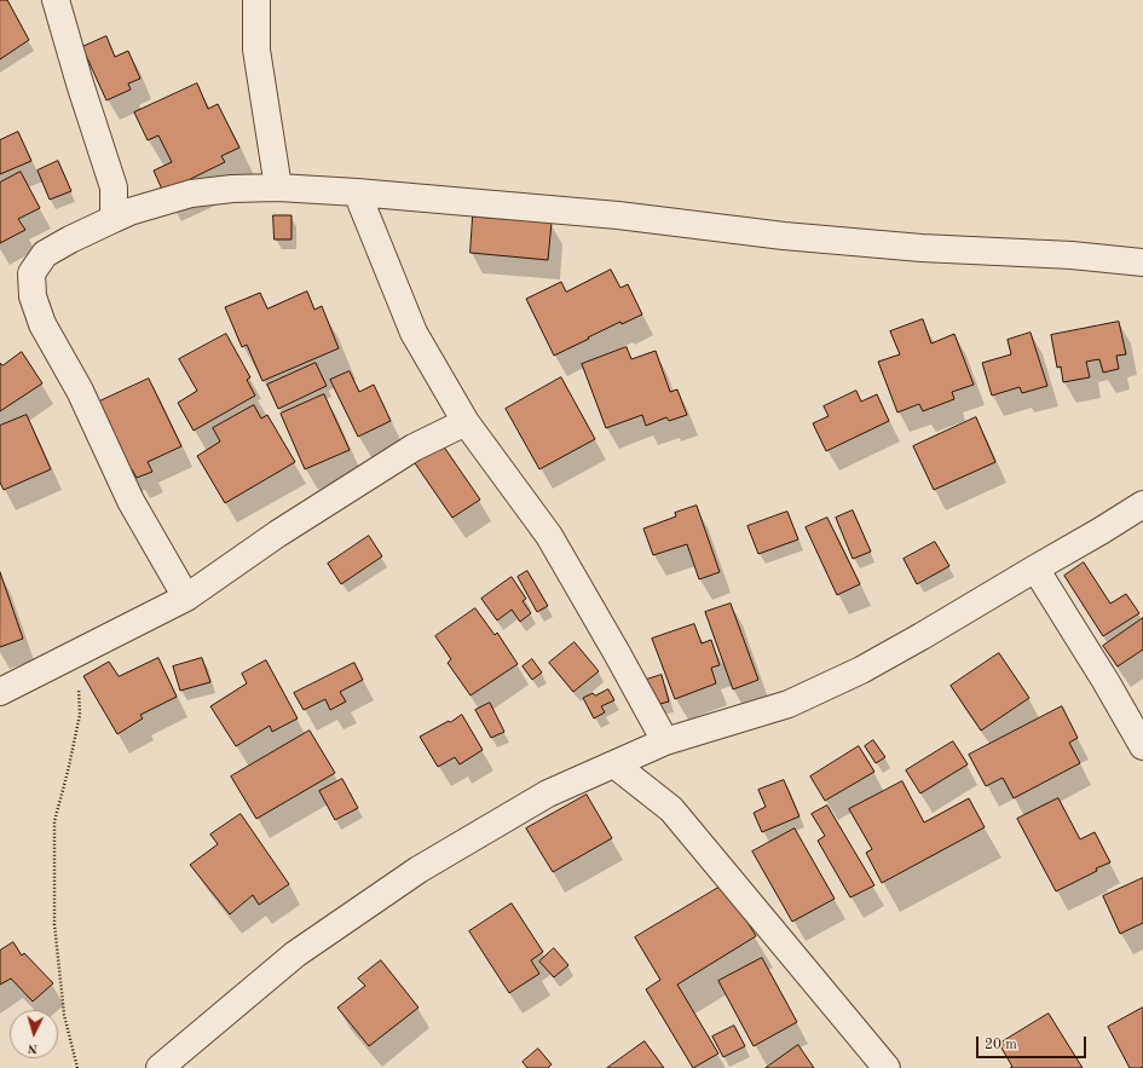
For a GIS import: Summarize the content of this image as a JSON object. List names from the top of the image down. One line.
{"scale_bar":"20 m","north":"bottom"}
